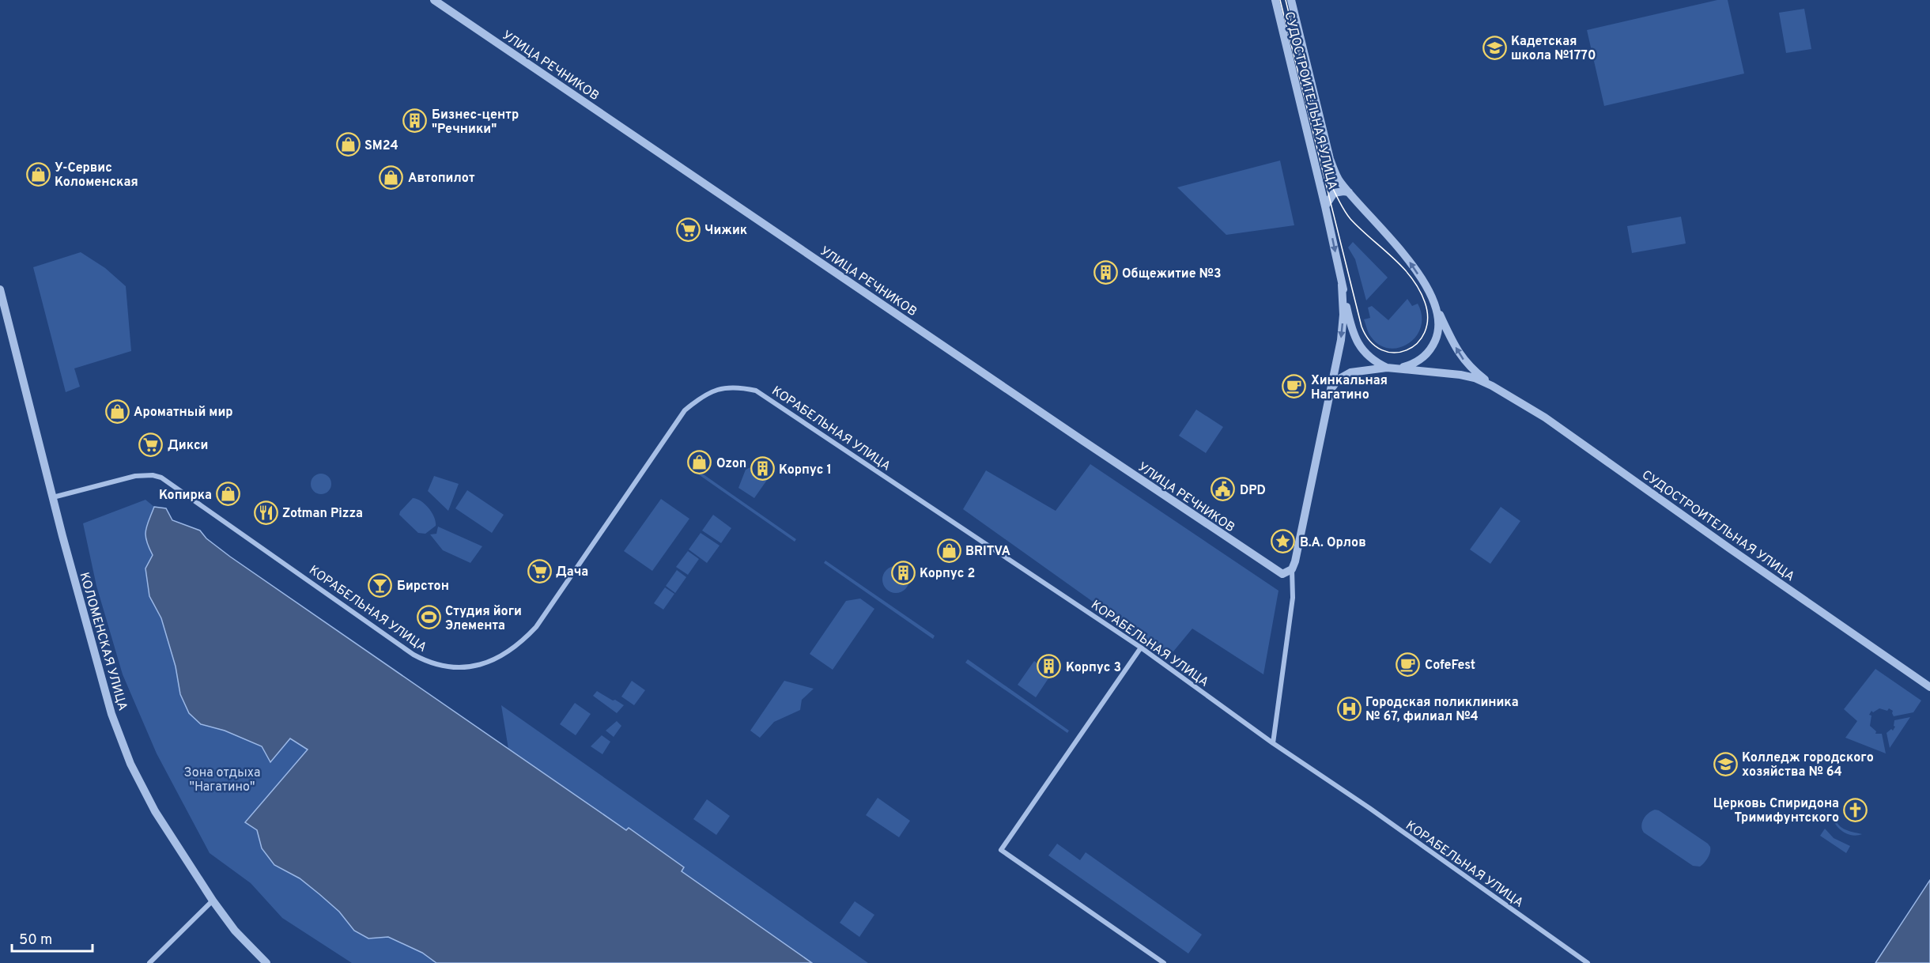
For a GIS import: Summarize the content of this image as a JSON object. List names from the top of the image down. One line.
{"streets":{"street":["УЛИЦА РЕЧНИКОВ","СУДОСТРОИТЕЛЬНАЯ УЛИЦА","КОРАБЕЛЬНАЯ УЛИЦА","КОЛОМЕНСКАЯ УЛИЦА"]},"crossings":[["КОРАБЕЛЬНАЯ УЛИЦА","КОЛОМЕНСКАЯ УЛИЦА"]],"parks":["Зона отдыха \"Нагатино\""],"places":{"school or university":["Кадетская школа №1770","Колледж городского хозяйства № 64"],"building":["Бизнес-центр \"Речники\"","Общежитие №3","Корпус 1","Корпус 2","Корпус 3"],"shop":["SM24","У-Сервис Коломенская","Автопилот","Ароматный мир","Ozon","Копирка","BRITVA"],"supermarket":["Чижик","Дикси","Дача"],"cafe":["Хинкальная Нагатино","CofeFest"],"public building":["DPD"],"restaurant":["Zotman Pizza"],"place":["В.А. Орлов"],"bar":["Бирстон"],"sports":["Студия йоги Элемента"],"hospital":["Городская поликлиника № 67, филиал №4"],"church":["Церковь Спиридона Тримифунтского"]},"scale_bar":"50 m"}
